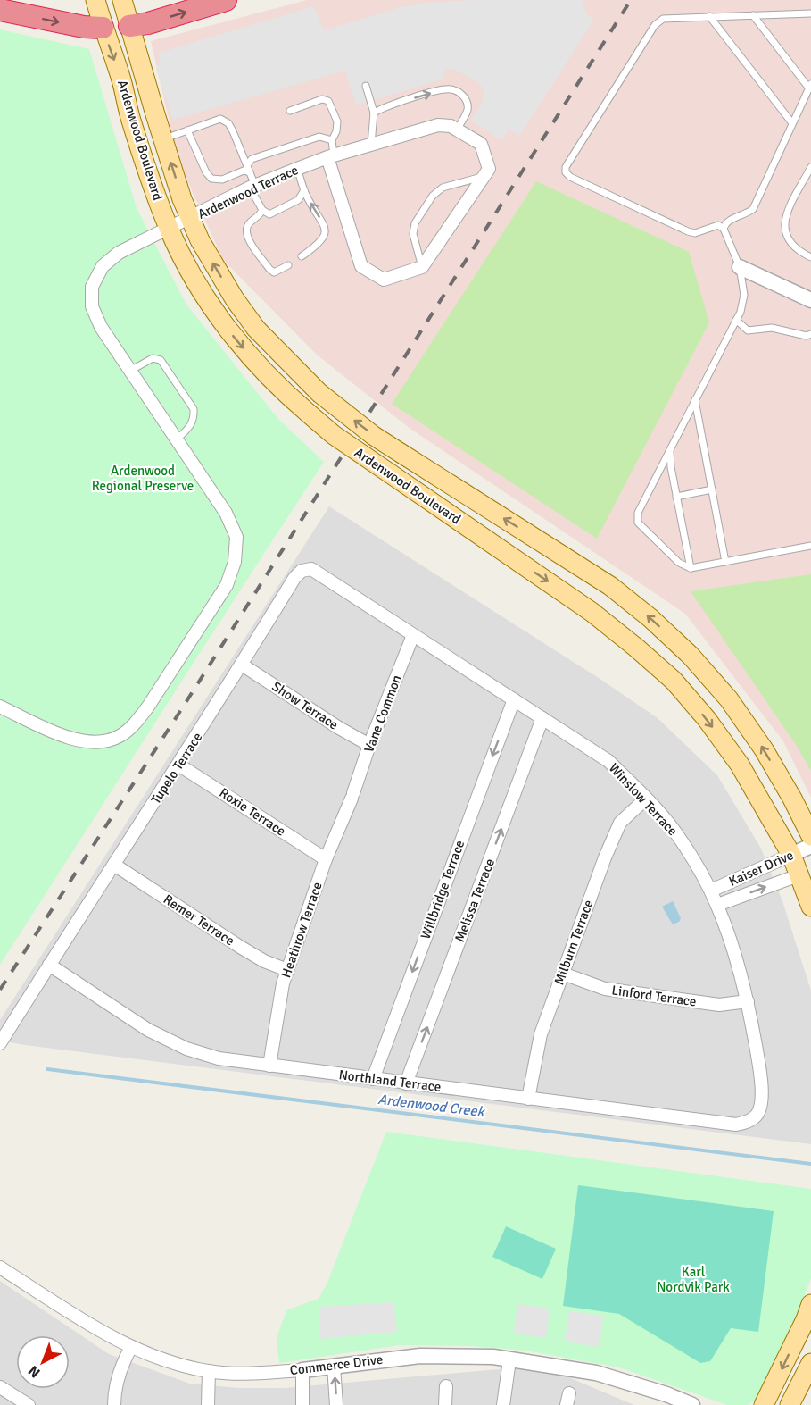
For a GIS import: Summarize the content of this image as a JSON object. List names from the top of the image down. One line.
{"streets":{"main road":["Ardenwood Boulevard"],"street":["Ardenwood Terrace","Show Terrace","Vane Common","Tupelo Terrace","Winslow Terrace","Roxie Terrace","Kaiser Drive","Willbridge Terrace","Melissa Terrace","Remer Terrace","Heathrow Terrace","Milburn Terrace","Linford Terrace","Northland Terrace","Commerce Drive"]},"crossings":[["Ardenwood Boulevard","Ardenwood Terrace"],["Ardenwood Boulevard","Kaiser Drive"],["Show Terrace","Vane Common"],["Show Terrace","Tupelo Terrace"],["Vane Common","Winslow Terrace"],["Vane Common","Heathrow Terrace"],["Tupelo Terrace","Winslow Terrace"],["Tupelo Terrace","Roxie Terrace"],["Tupelo Terrace","Remer Terrace"],["Tupelo Terrace","Northland Terrace"],["Winslow Terrace","Kaiser Drive"],["Winslow Terrace","Willbridge Terrace"],["Winslow Terrace","Melissa Terrace"],["Winslow Terrace","Milburn Terrace"],["Winslow Terrace","Linford Terrace"],["Winslow Terrace","Northland Terrace"],["Roxie Terrace","Heathrow Terrace"],["Willbridge Terrace","Northland Terrace"],["Melissa Terrace","Northland Terrace"],["Remer Terrace","Heathrow Terrace"],["Heathrow Terrace","Northland Terrace"],["Milburn Terrace","Linford Terrace"],["Milburn Terrace","Northland Terrace"]],"one_way":["Willbridge Terrace","Melissa Terrace"],"water":["Ardenwood Creek"],"parks":["Ardenwood Regional Preserve","Karl Nordvik Park"],"north":"bottom left"}
